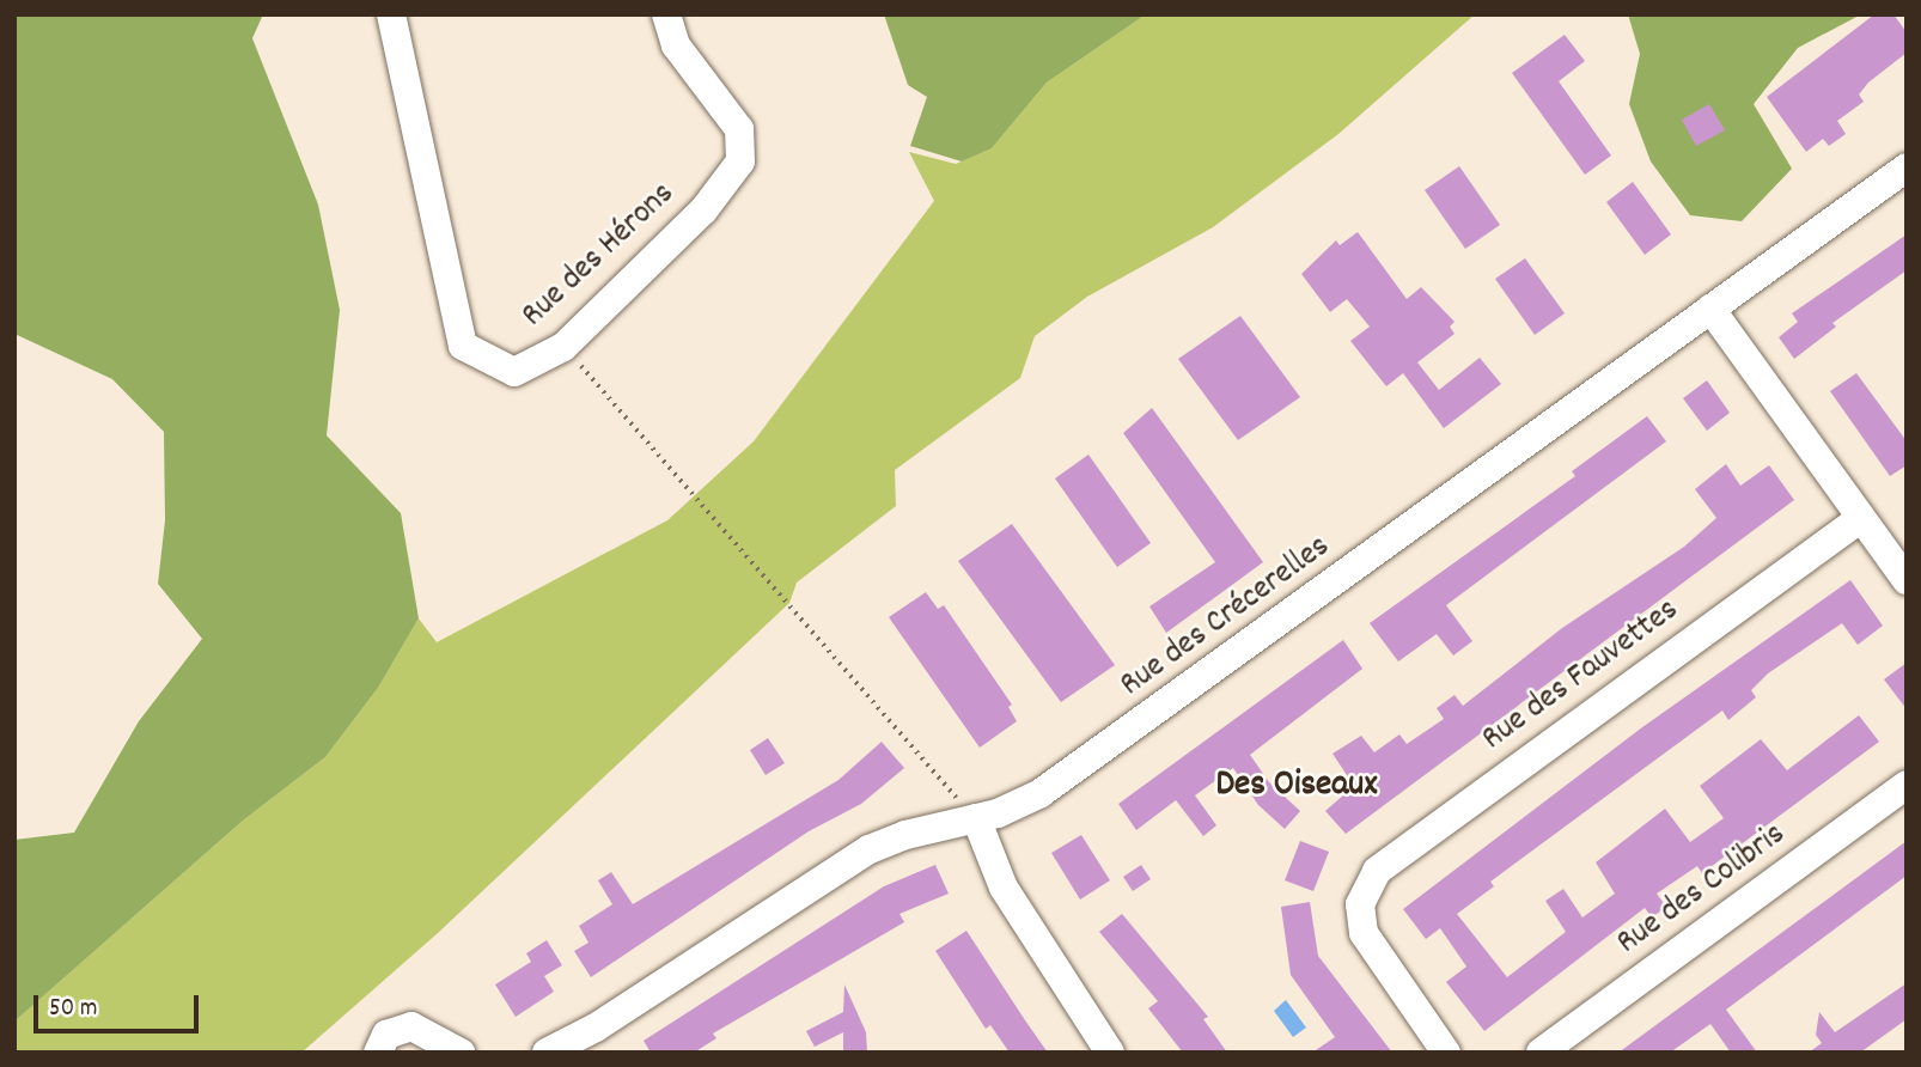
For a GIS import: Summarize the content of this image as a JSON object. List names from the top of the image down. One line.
{"streets":{"street":["Rue des Hérons","Rue des Crécerelles","Rue des Fauvettes","Rue des Colibris"]},"districts":["Des Oiseaux"],"scale_bar":"50 m"}
